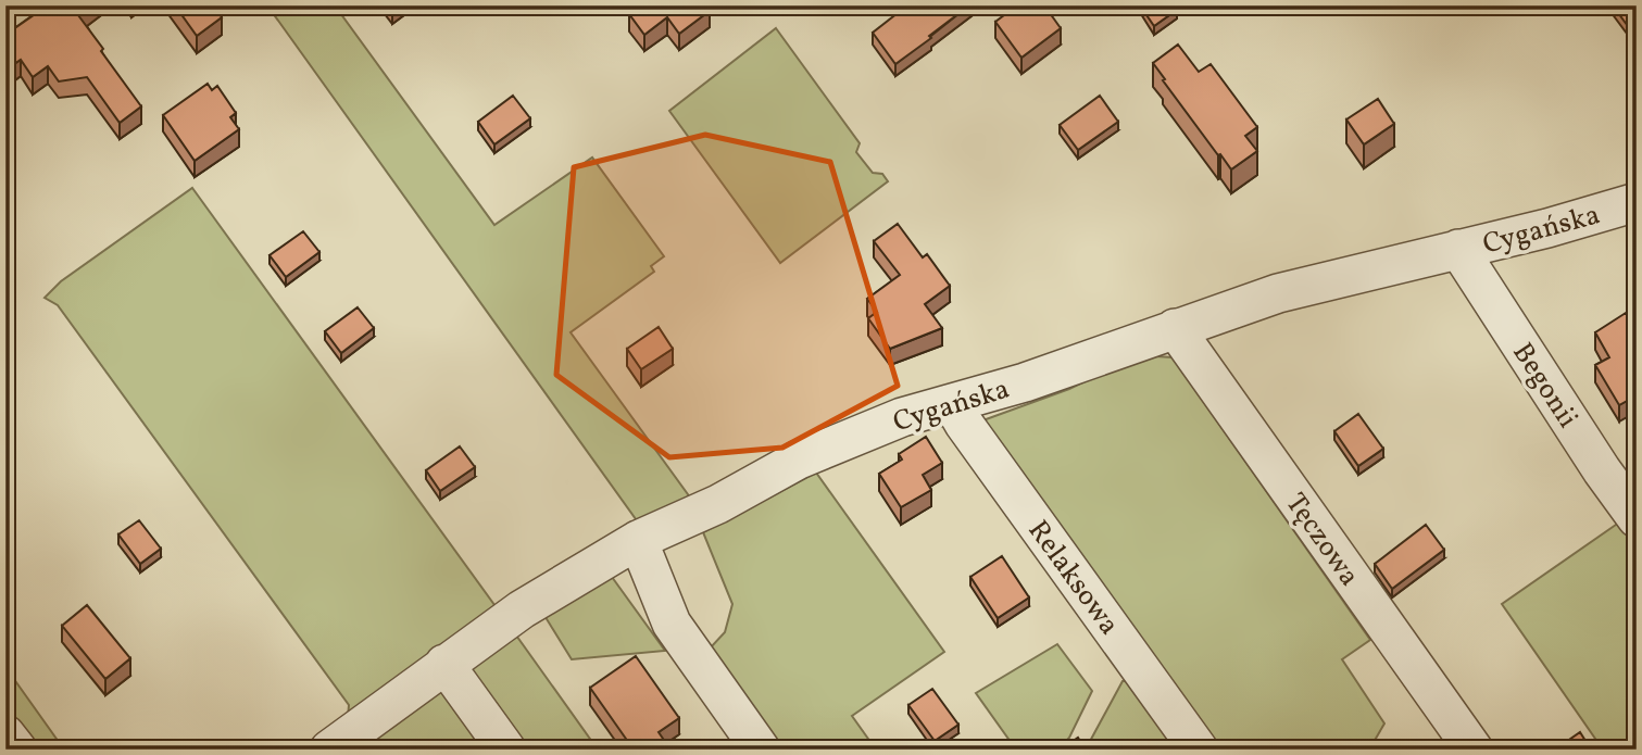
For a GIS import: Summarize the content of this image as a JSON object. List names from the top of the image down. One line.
{"streets":{"street":["Cygańska","Begonii","Tęczowa","Relaksowa"]},"crossings":[["Cygańska","Begonii"],["Cygańska","Tęczowa"],["Cygańska","Relaksowa"]]}
